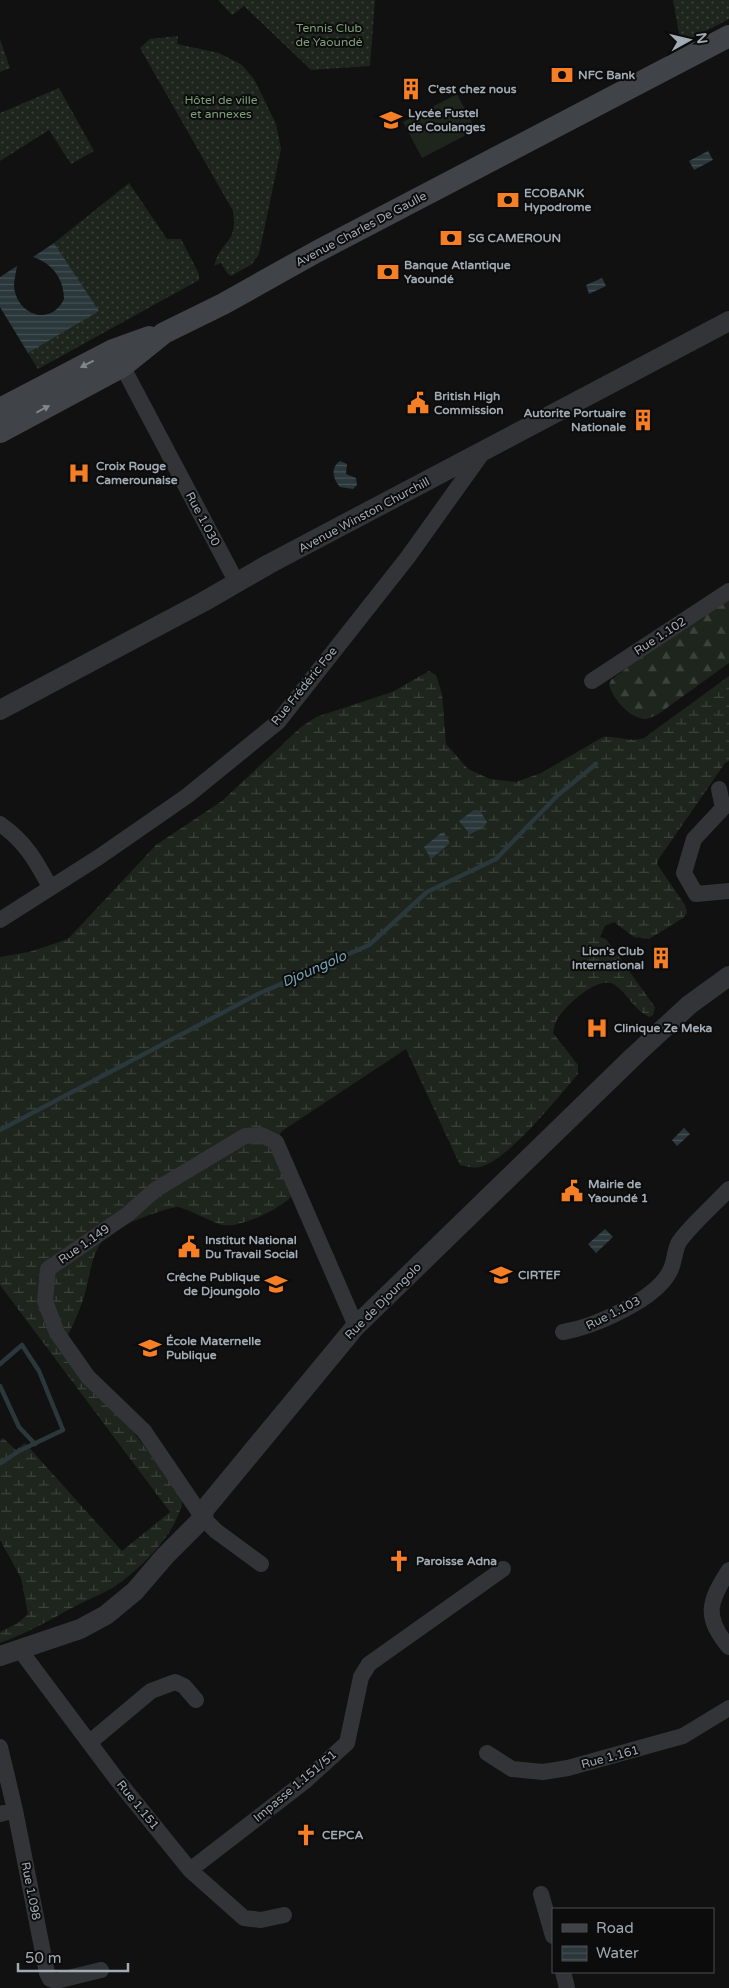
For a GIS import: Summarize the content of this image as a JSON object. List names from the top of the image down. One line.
{"streets":{"main road":["Avenue Charles De Gaulle"],"street":["Avenue Winston Churchill","Rue 1.030","Rue 1.102","Rue Frédéric Foe","Rue 1.149","Rue de Djoungolo","Rue 1.103","Rue 1.161","Impasse 1.151/51","Rue 1.151","Rue 1.098"]},"crossings":[["Avenue Charles De Gaulle","Rue 1.030"],["Avenue Winston Churchill","Rue 1.030"],["Avenue Winston Churchill","Rue Frédéric Foe"],["Rue 1.149","Rue de Djoungolo"],["Rue de Djoungolo","Rue 1.151"],["Impasse 1.151/51","Rue 1.151"]],"water":["Djoungolo"],"parks":["Tennis Club de Yaoundé","Hôtel de ville et annexes"],"places":{"bank":["NFC Bank","ECOBANK Hypodrome","SG CAMEROUN","Banque Atlantique Yaoundé"],"building":["C'est chez nous","Autorite Portuaire Nationale","Lion's Club International"],"school or university":["Lycée Fustel de Coulanges","CIRTEF","Crêche Publique de Djoungolo","École Maternelle Publique"],"public building":["British High Commission","Mairie de Yaoundé 1","Institut National Du Travail Social"],"hospital":["Croix Rouge Camerounaise","Clinique Ze Meka"],"church":["Paroisse Adna","CEPCA"]},"legend":["Road","Water"],"scale_bar":"50 m","north":"right"}
